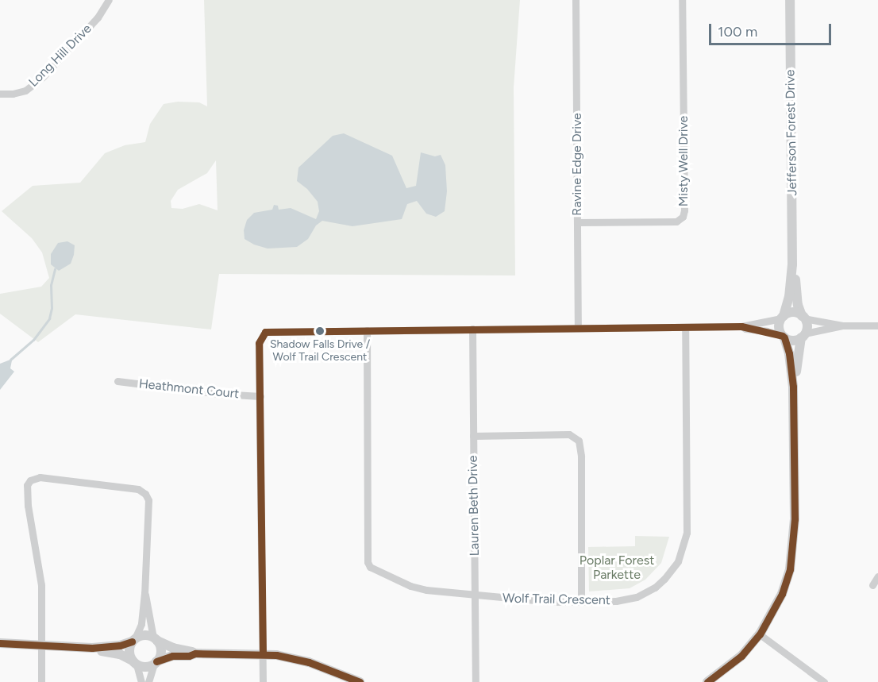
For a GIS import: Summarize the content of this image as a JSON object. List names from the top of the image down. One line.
{"streets":{"street":["Long Hill Drive","Jefferson Forest Drive","Misty Well Drive","Ravine Edge Drive","Heathmont Court","Lauren Beth Drive","Wolf Trail Crescent"]},"crossings":[["Misty Well Drive","Ravine Edge Drive"],["Lauren Beth Drive","Wolf Trail Crescent"]],"parks":["Poplar Forest Parkette"],"places":["Shadow Falls Drive / Wolf Trail Crescent"],"scale_bar":"100 m"}
